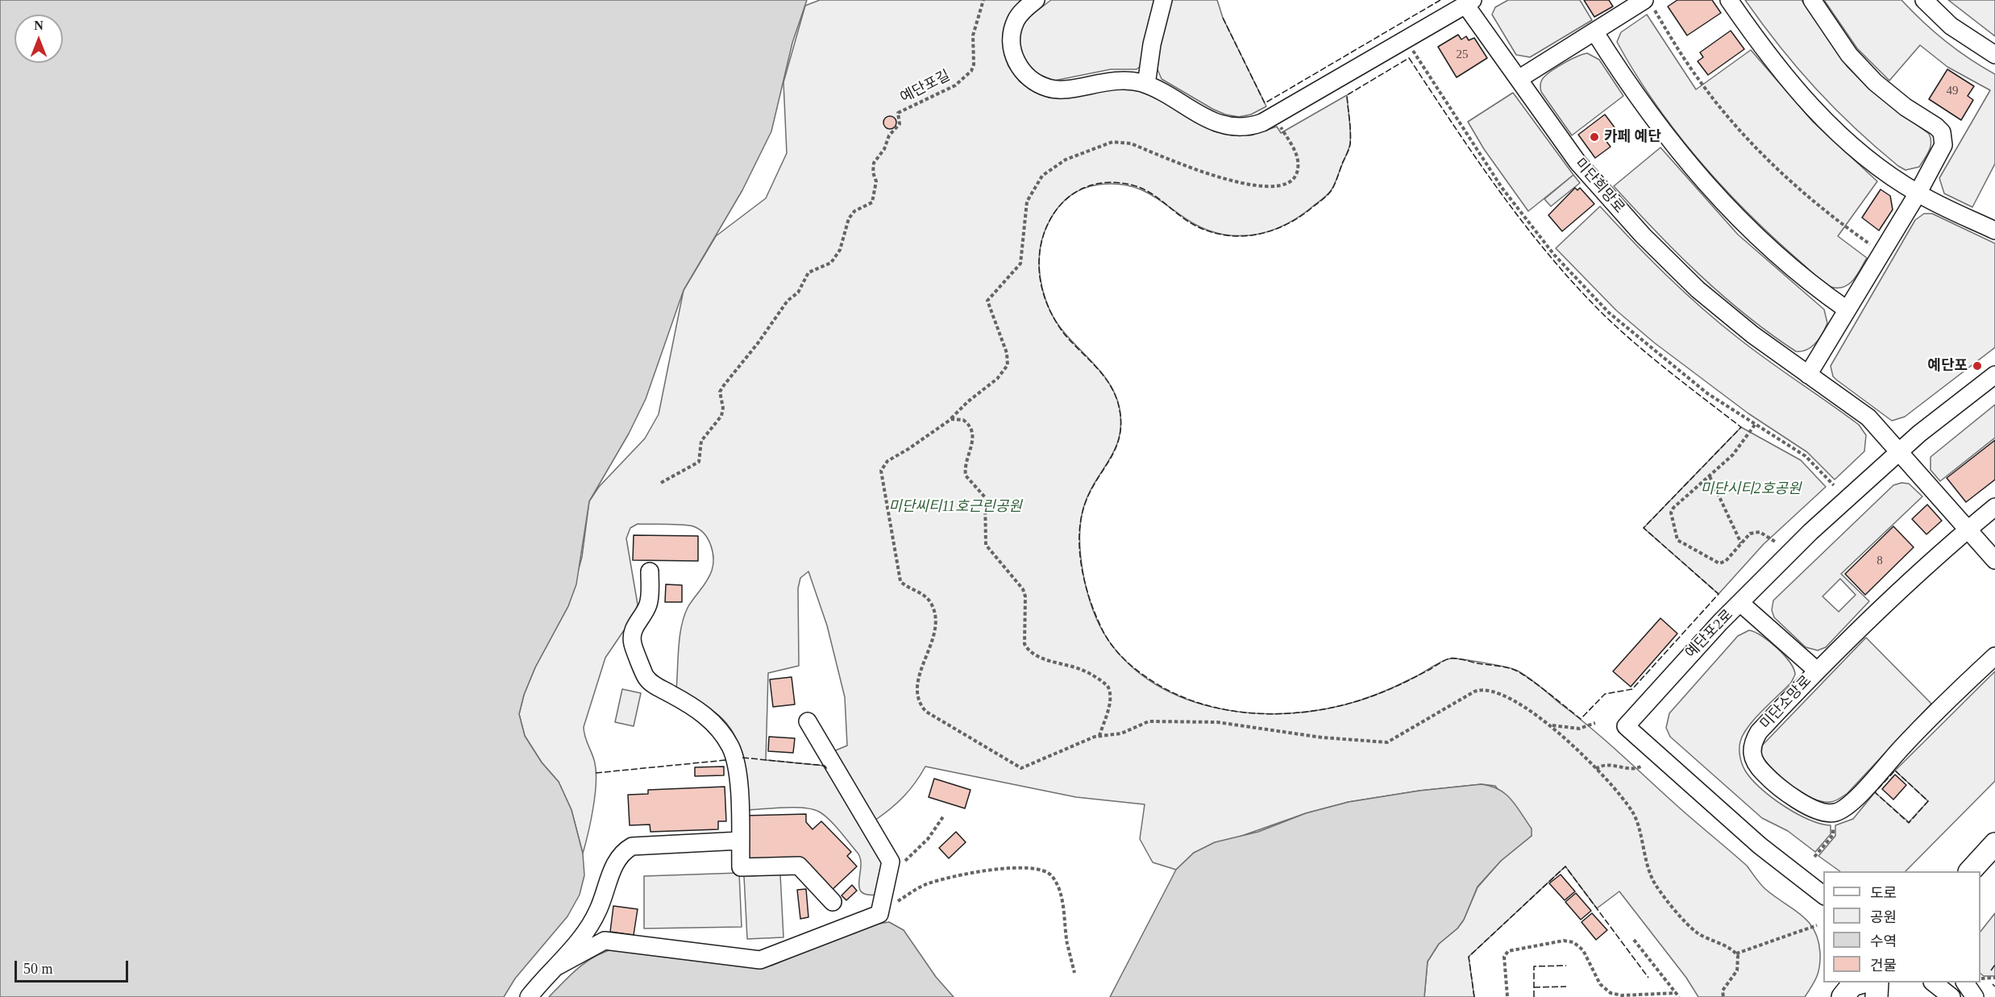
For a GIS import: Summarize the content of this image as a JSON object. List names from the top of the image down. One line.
{"streets":{"street":["미단희망로","예단포2로","미단소망로"],"path":["예단포길"]},"crossings":[["미단희망로","예단포2로"]],"parks":["미단시티2호공원","미단씨티11호근린공원"],"places":["카페 예단","예단포"],"house_numbers":["25","49","8"],"legend":["도로","공원","수역","건물"],"scale_bar":"50 m","north":"top"}
